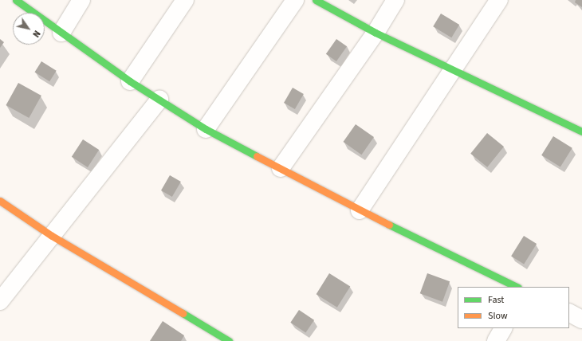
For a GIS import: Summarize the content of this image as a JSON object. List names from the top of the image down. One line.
{"legend":["Fast","Slow"],"north":"bottom right"}
